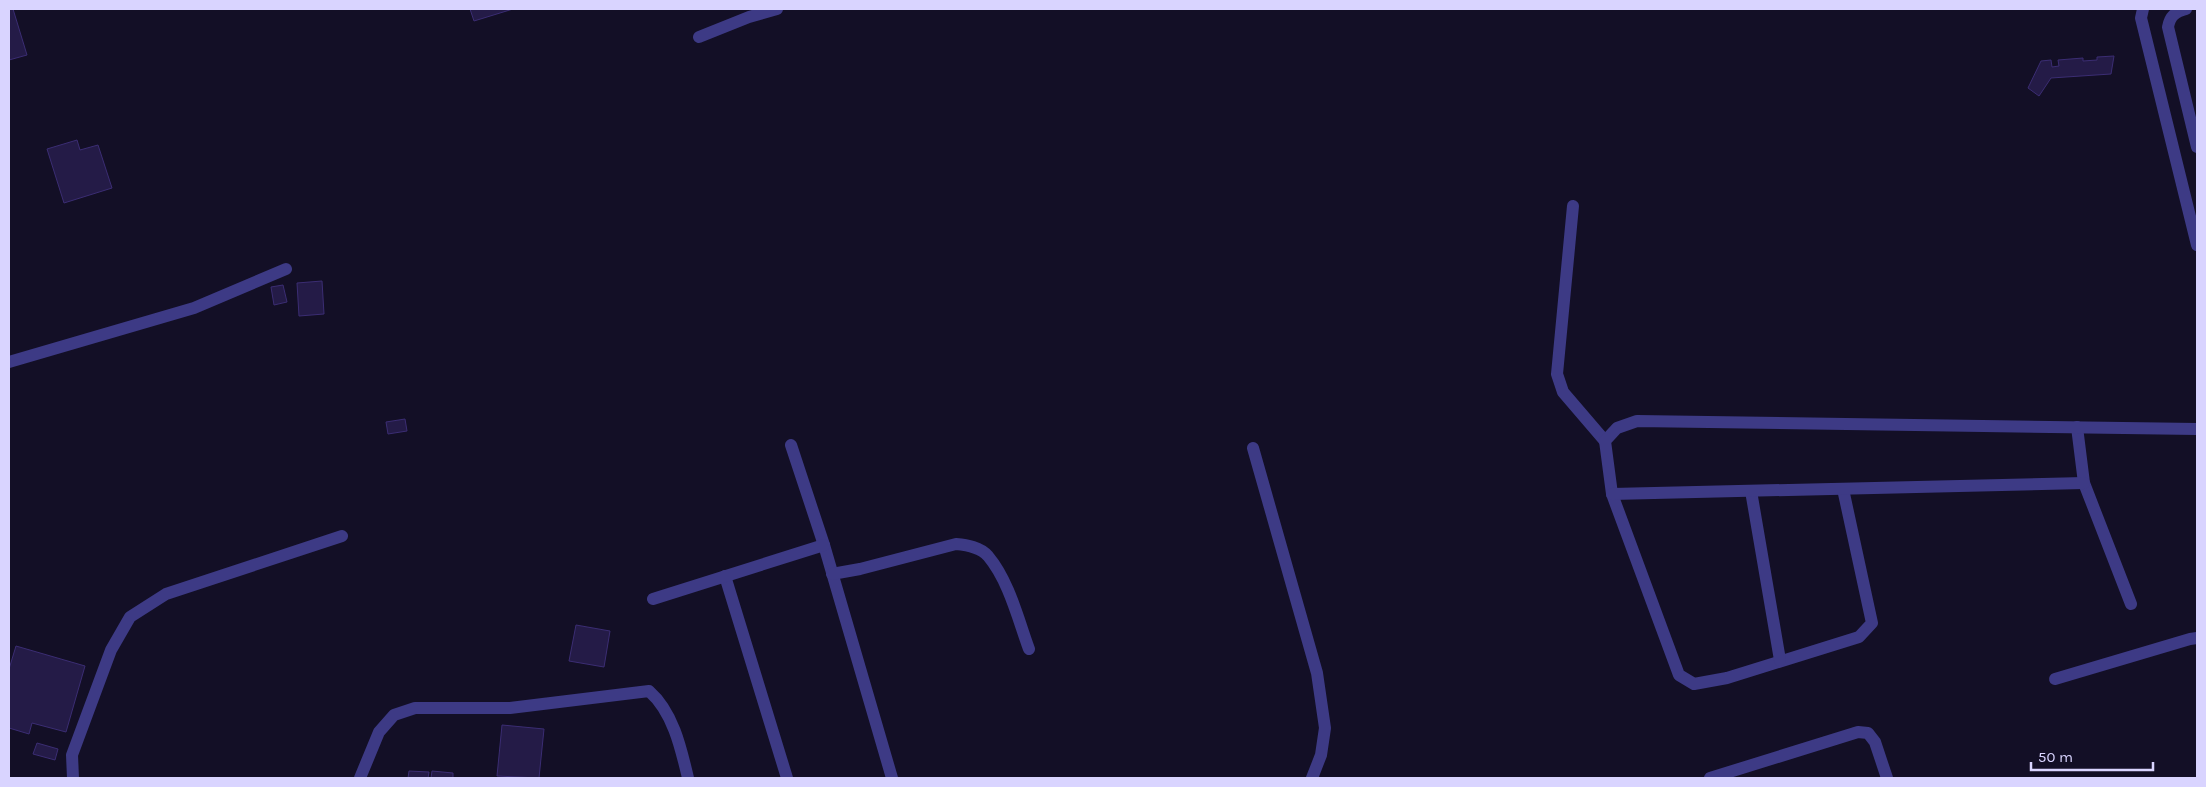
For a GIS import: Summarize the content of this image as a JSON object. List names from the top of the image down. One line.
{"scale_bar":"50 m"}
